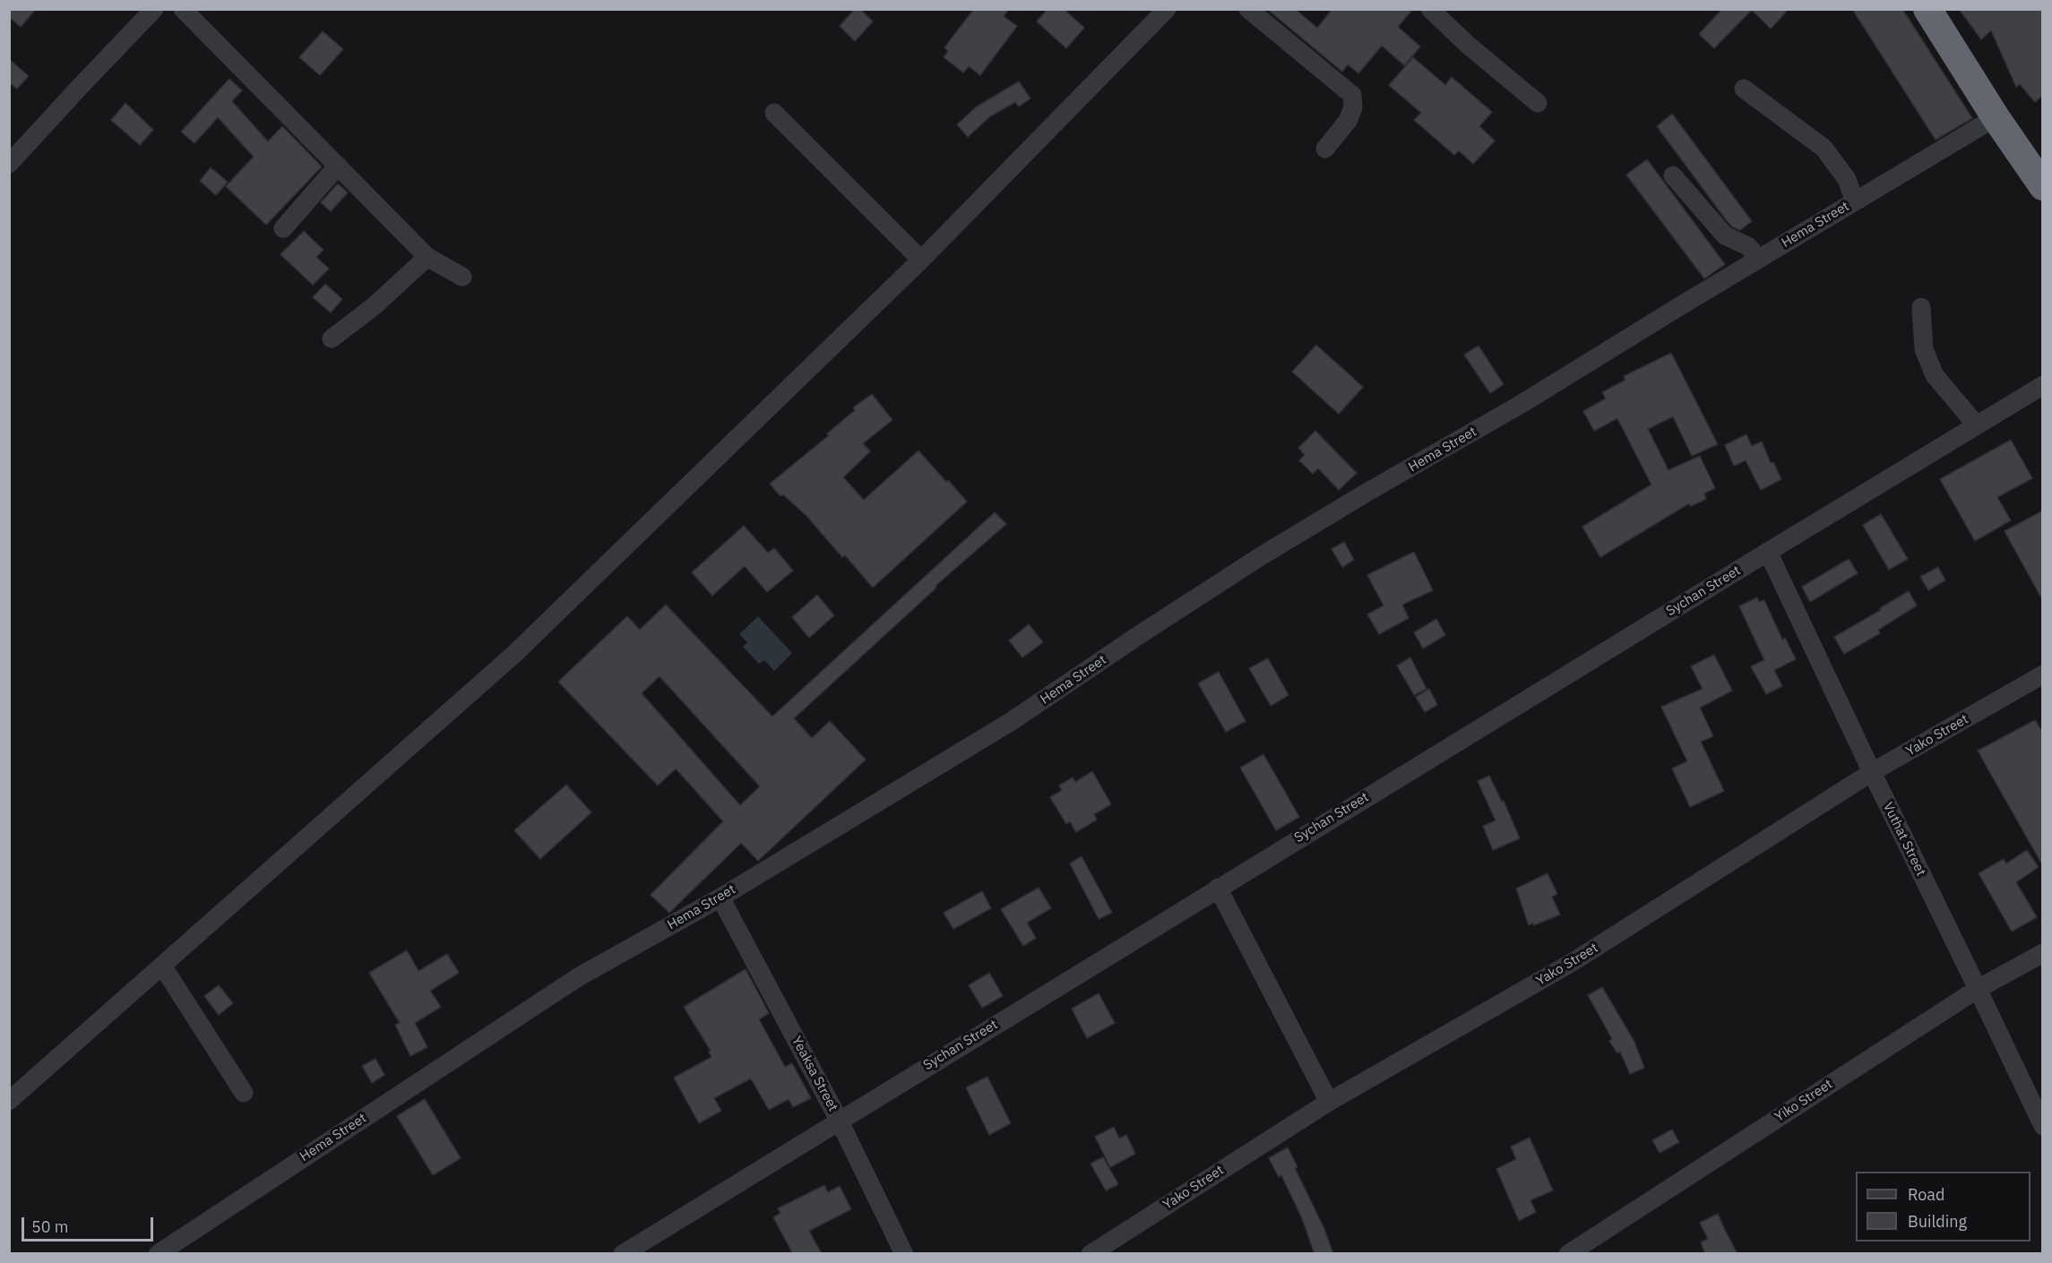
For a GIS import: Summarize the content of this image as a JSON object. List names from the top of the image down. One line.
{"streets":{"street":["Hema Street","Sychan Street","Yako Street","Vuthat Street","Yeaksa Street","Yiko Street"]},"crossings":[["Hema Street","Yeaksa Street"],["Sychan Street","Vuthat Street"],["Sychan Street","Yeaksa Street"],["Yako Street","Vuthat Street"],["Vuthat Street","Yiko Street"]],"legend":["Road","Building"],"scale_bar":"50 m"}
